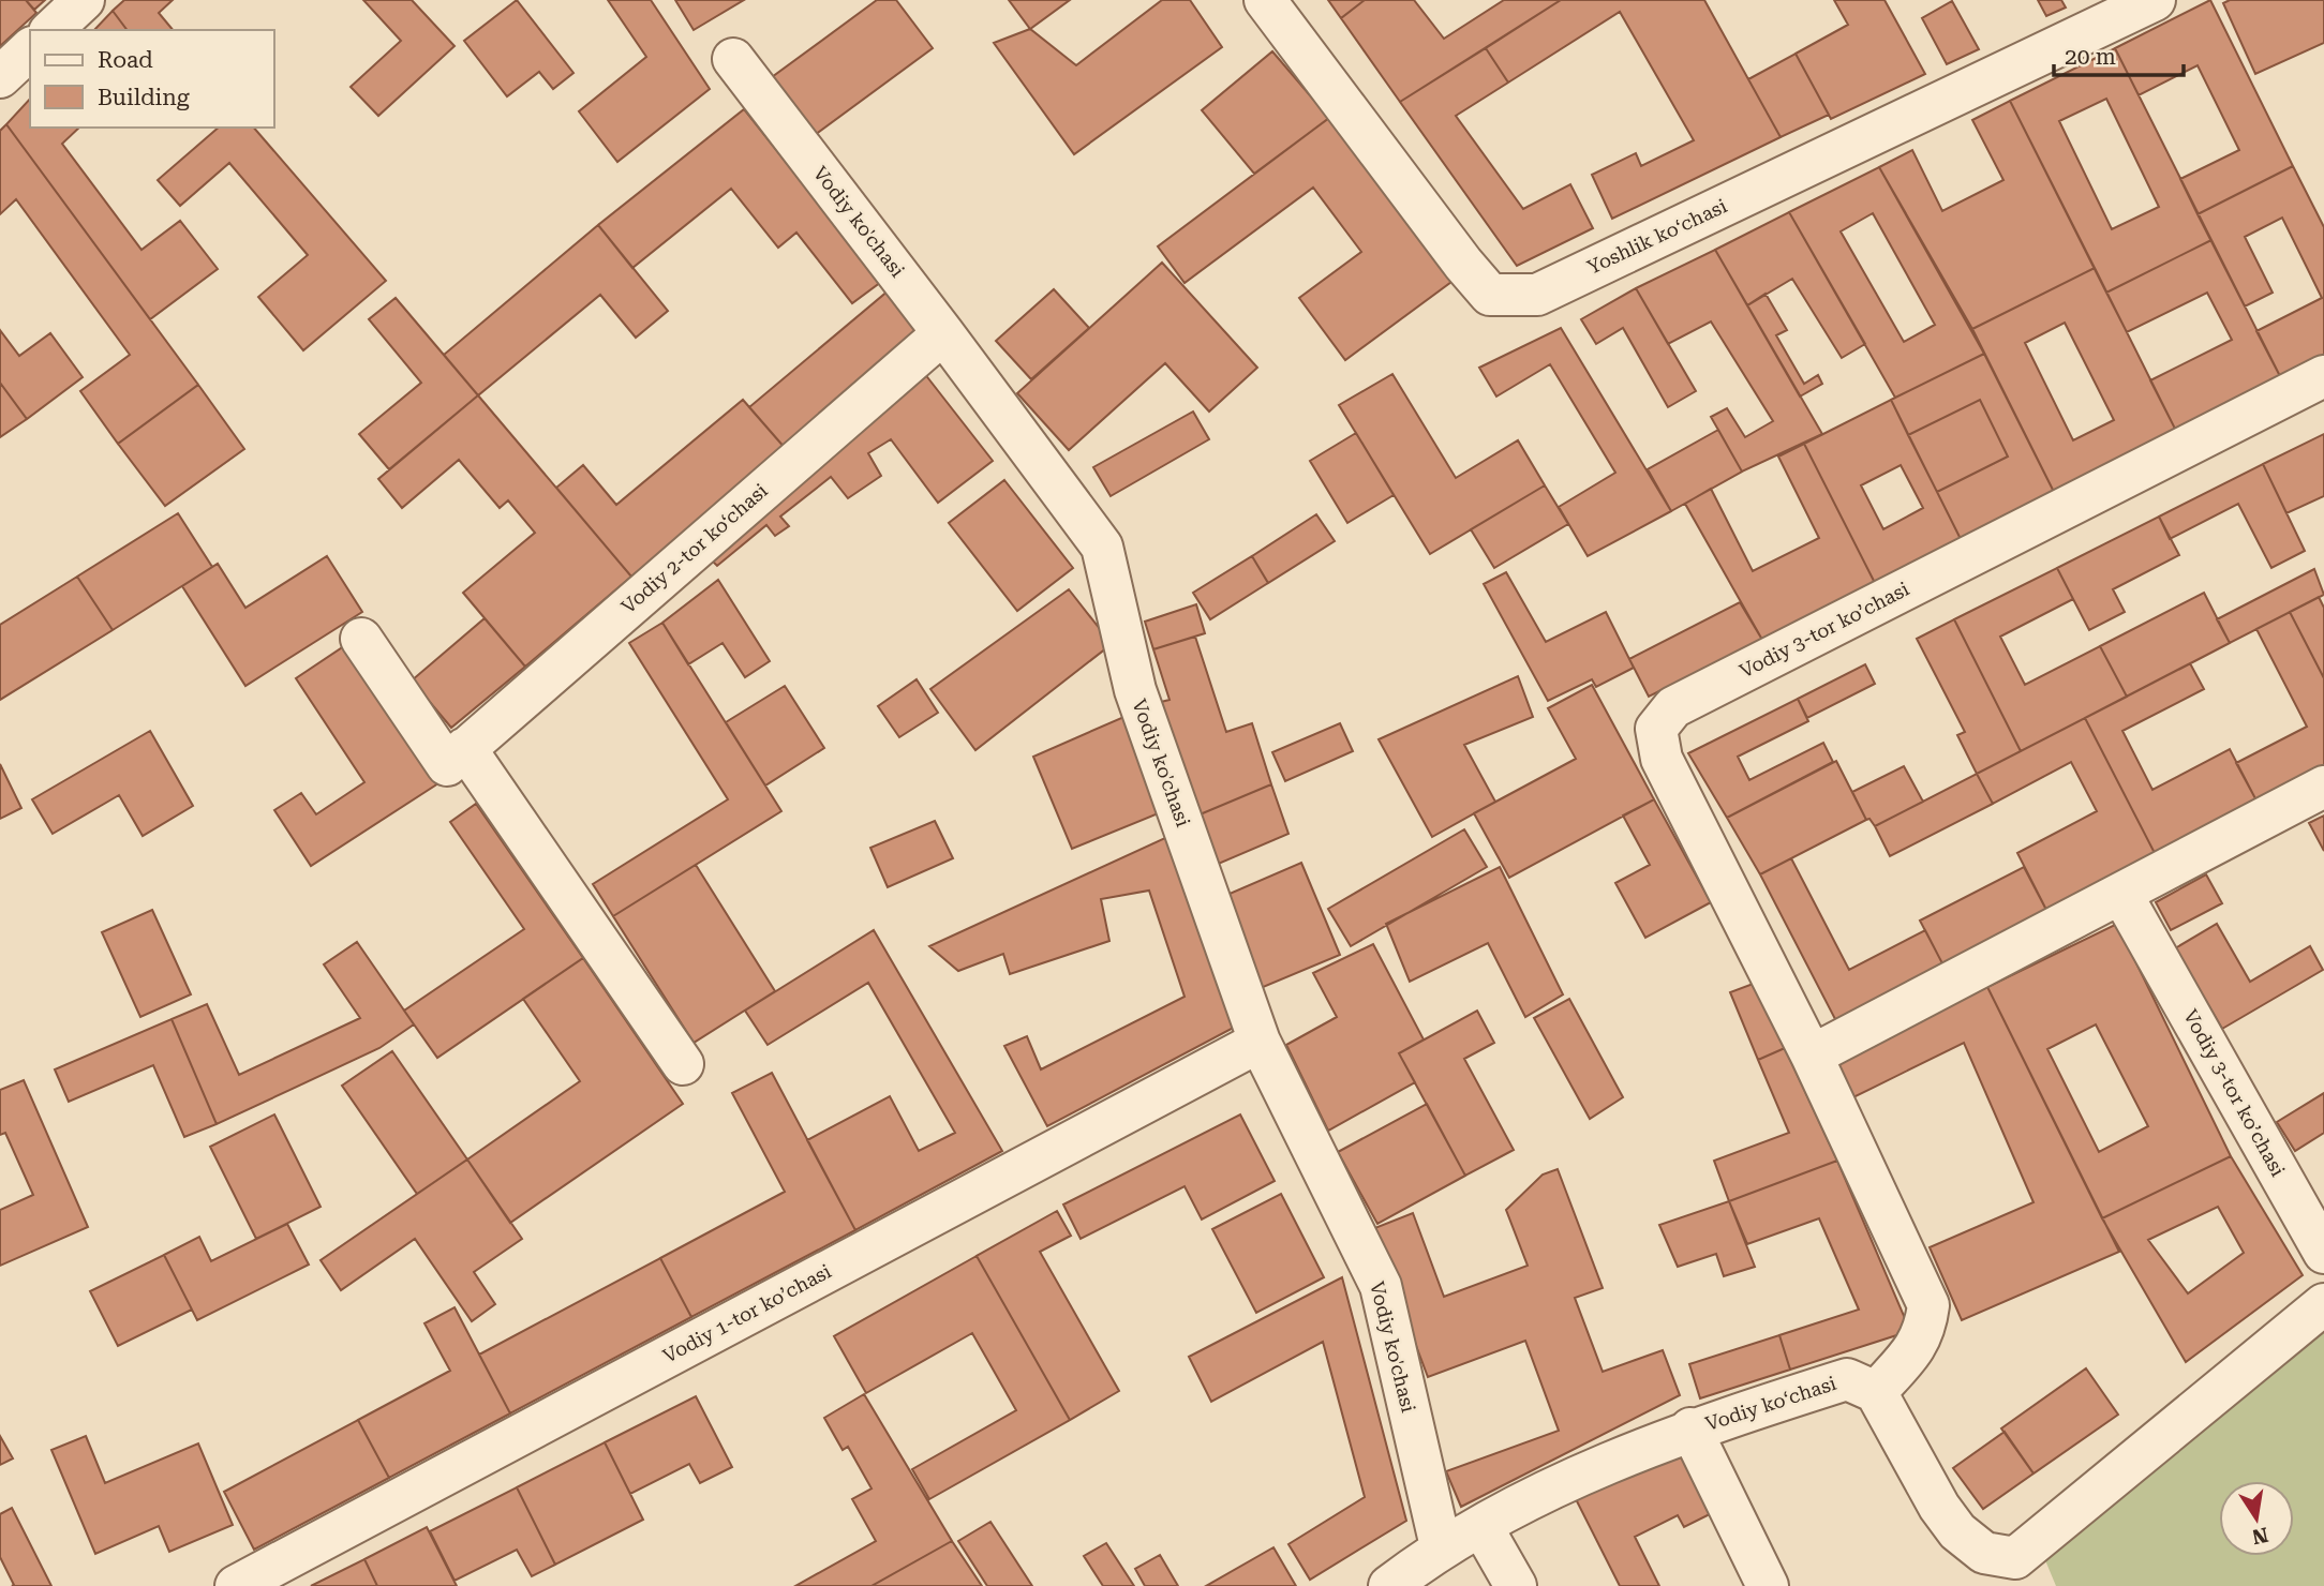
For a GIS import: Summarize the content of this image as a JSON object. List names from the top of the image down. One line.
{"streets":{"street":["Vodiy ko'chasi","Yoshlik koʻchasi","Vodiy 2-tor ko‘chasi","Vodiy 3-tor koʼchasi","Vodiy 1-tor koʼchasi","Vodiy koʻchasi"]},"crossings":[["Vodiy ko'chasi","Vodiy 2-tor ko‘chasi"],["Vodiy ko'chasi","Vodiy 1-tor koʼchasi"],["Vodiy ko'chasi","Vodiy koʻchasi"],["Vodiy 3-tor koʼchasi","Vodiy koʻchasi"]],"legend":["Road","Building"],"scale_bar":"20 m","north":"bottom"}
